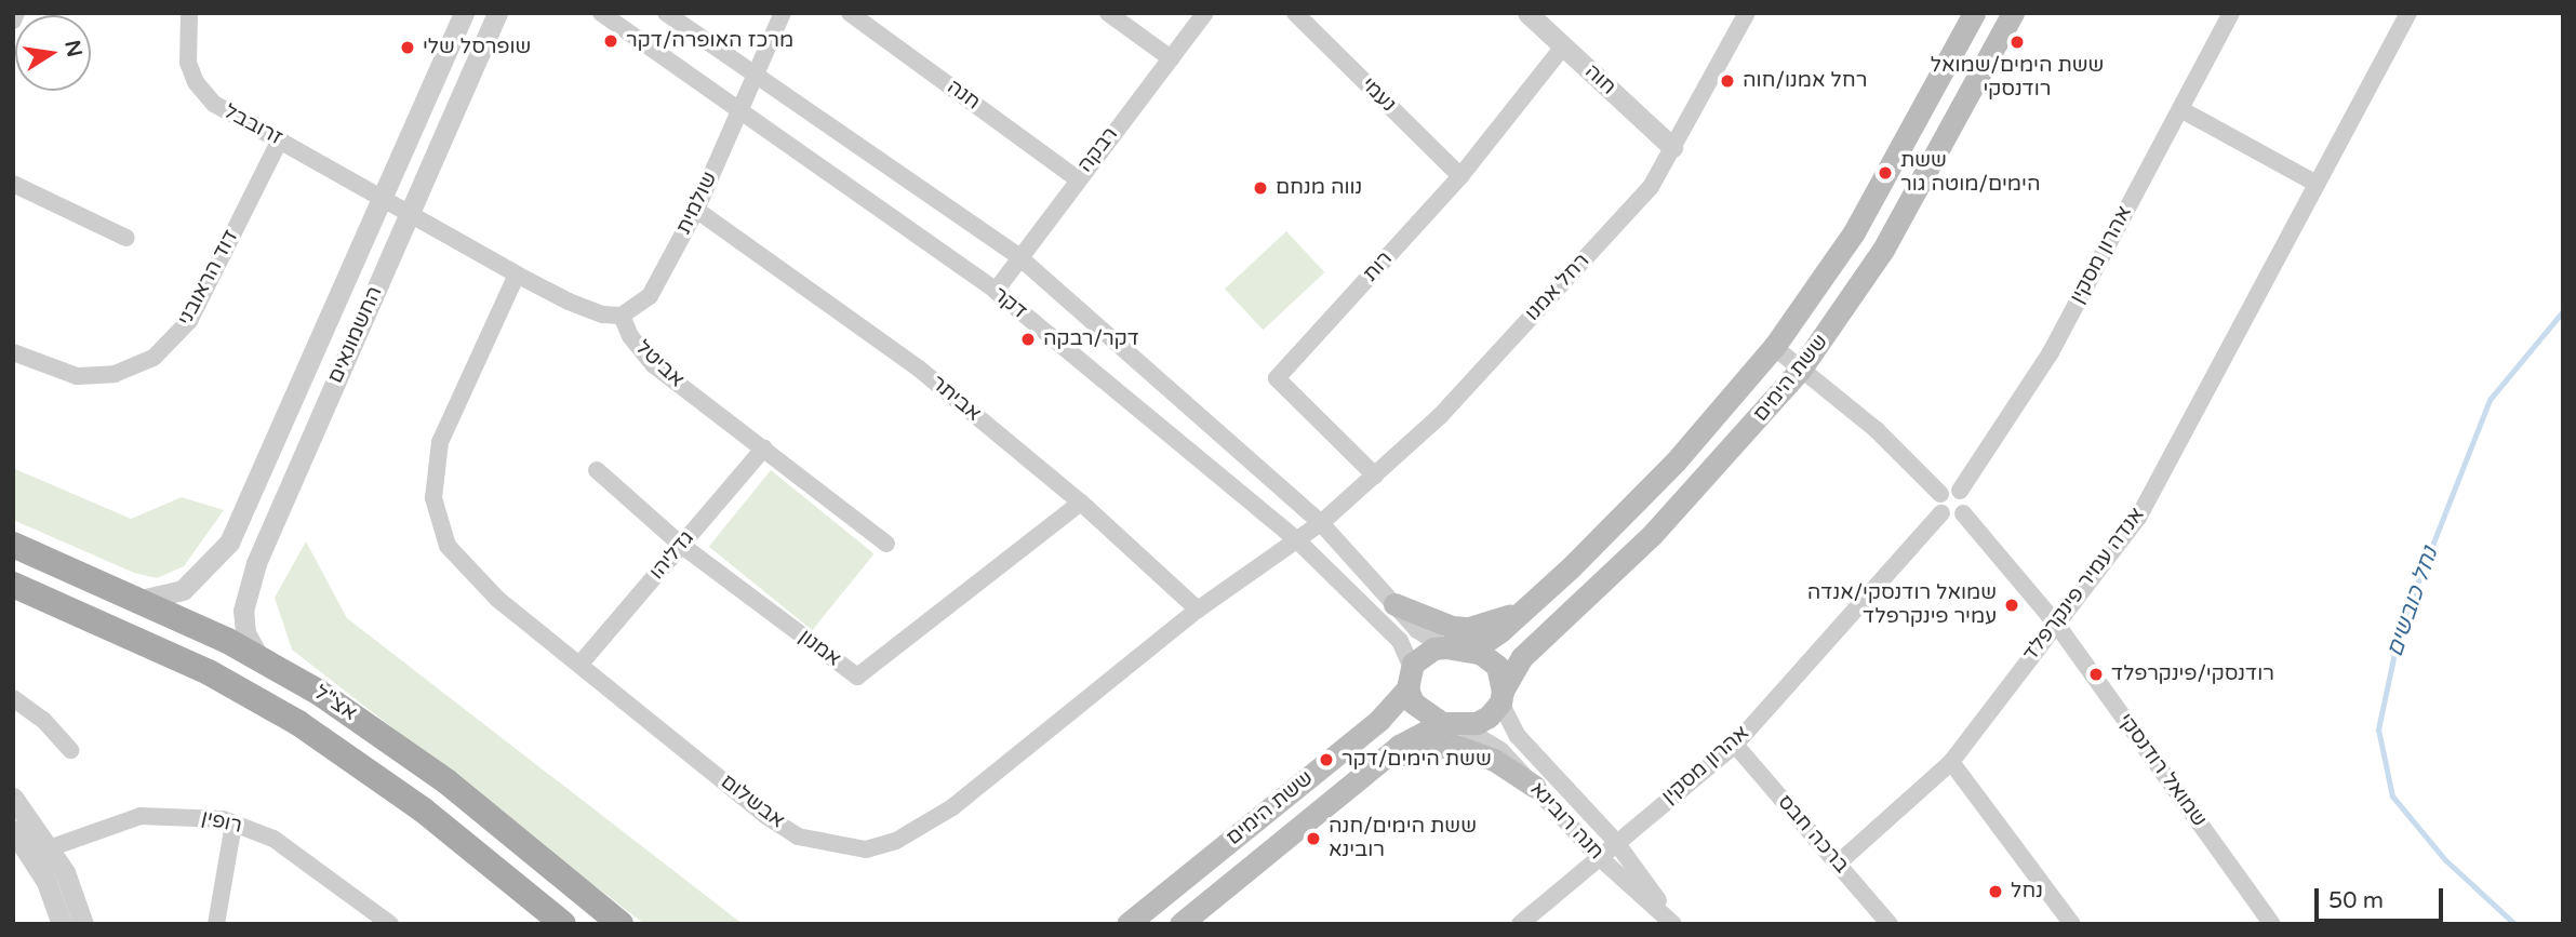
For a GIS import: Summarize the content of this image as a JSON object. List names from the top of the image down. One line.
{"streets":{"main road":["ששת הימים","אצ\"ל"],"street":["חוה","חנה","נעמי","זרובבל","רבקה","שולמית","אהרון מסקין","רות","דוד הראובני","רחל אמנו","דקר","החשמונאים","אביטל","אביתר","גדליהו","אנדה עמיר פינקרפלד","אמנון","שמואל רודנסקי","אבשלום","חנה רובינא","רופין","ברכה חבס"]},"crossings":[["חוה","רות"],["חוה","רחל אמנו"],["חנה","רבקה"],["נעמי","רות"],["זרובבל","דוד הראובני"],["זרובבל","החשמונאים"],["רבקה","דקר"],["שולמית","דקר"],["שולמית","אביטל"],["שולמית","אביתר"],["אהרון מסקין","שמואל רודנסקי"],["אהרון מסקין","חנה רובינא"],["אהרון מסקין","ברכה חבס"],["רות","רחל אמנו"],["רחל אמנו","דקר"],["רחל אמנו","אבשלום"],["דקר","ששת הימים"],["דקר","אבשלום"],["דקר","חנה רובינא"],["החשמונאים","אצ\"ל"],["אביטל","גדליהו"],["ששת הימים","חנה רובינא"],["אביתר","אמנון"],["אביתר","אבשלום"],["גדליהו","אמנון"],["גדליהו","אבשלום"],["אנדה עמיר פינקרפלד","שמואל רודנסקי"],["אנדה עמיר פינקרפלד","ברכה חבס"]],"water":["נחל כובשים"],"places":["מרכז האופרה/דקר","ששת הימים/שמואל רודנסקי","שופרסל שלי","רחל אמנו/חוה","ששת הימים/מוטה גור","נווה מנחם","דקר/רבקה","שמואל רודנסקי/אנדה עמיר פינקרפלד","רודנסקי/פינקרפלד","ששת הימים/דקר","ששת הימים/חנה רובינא","נחל"],"scale_bar":"50 m","north":"right"}
